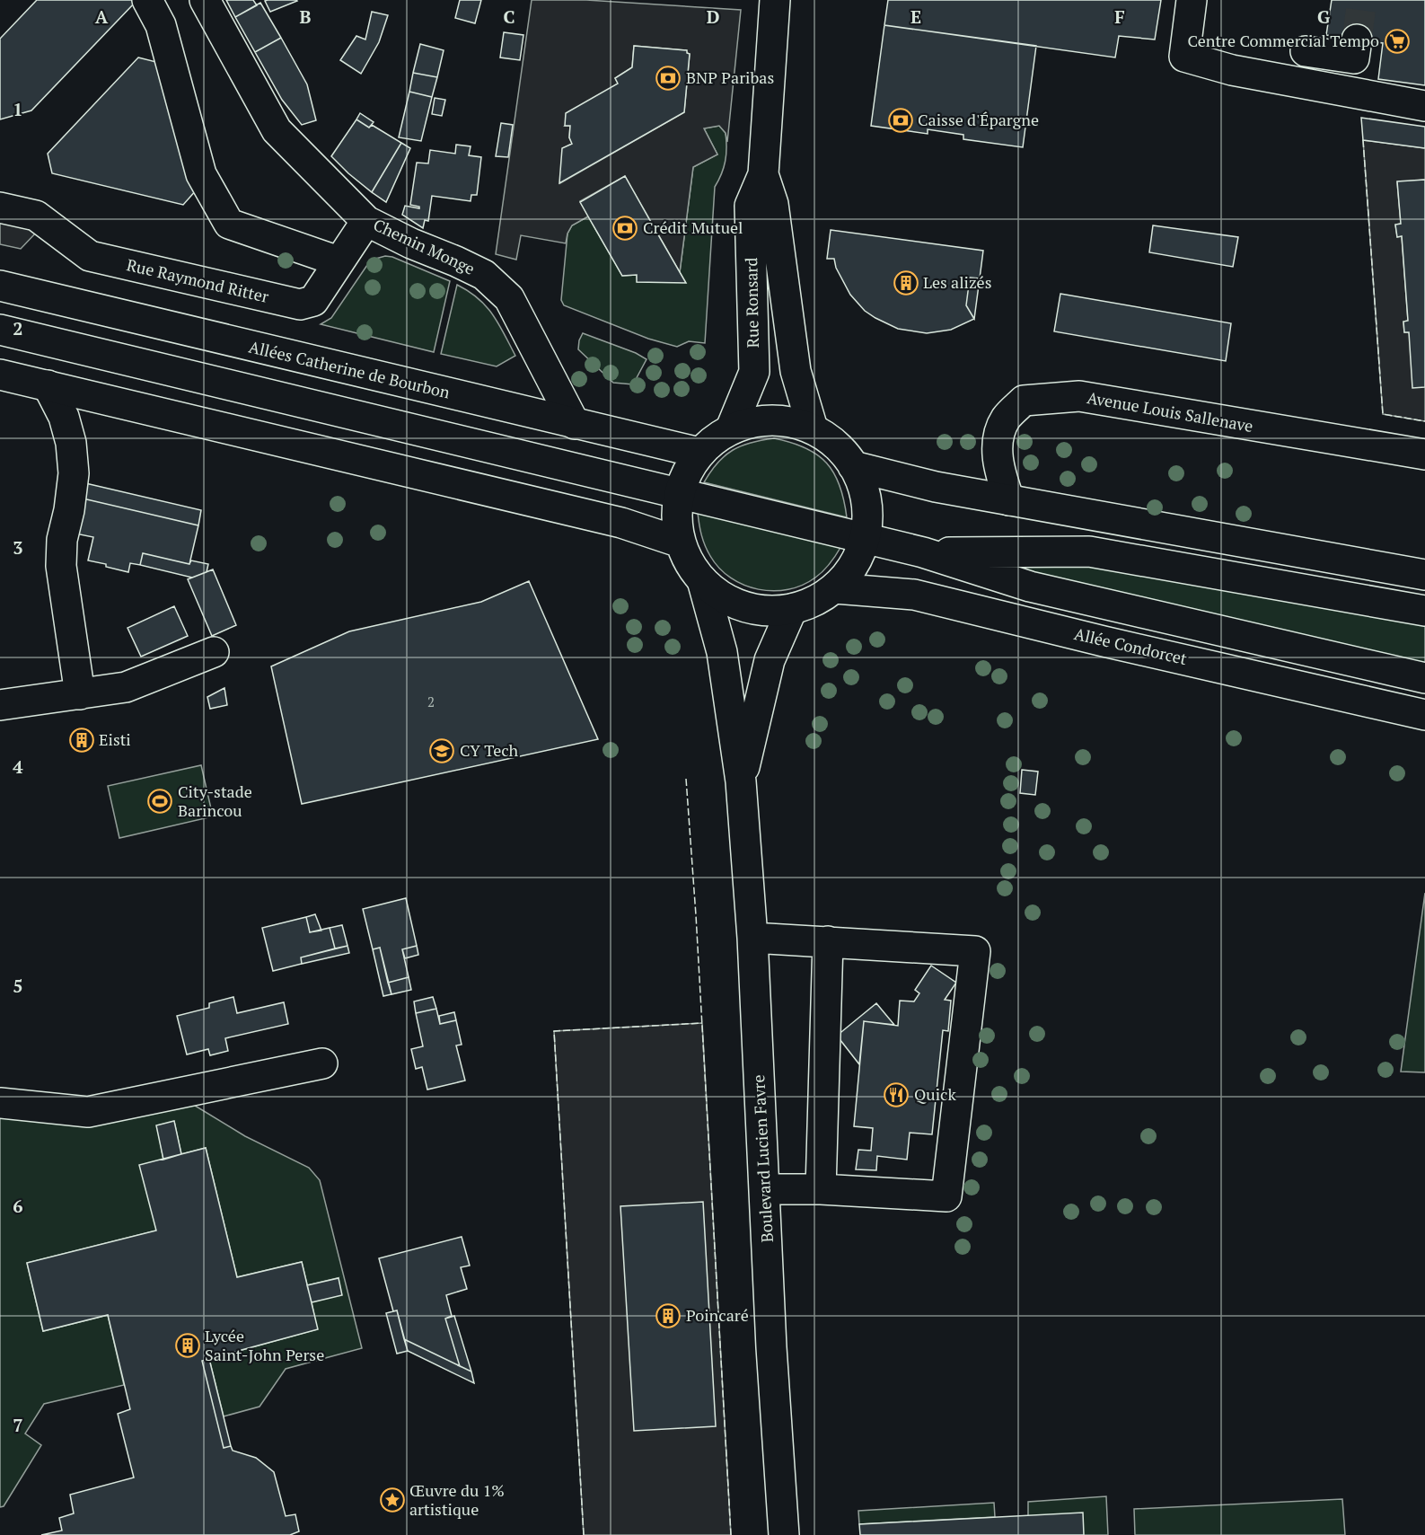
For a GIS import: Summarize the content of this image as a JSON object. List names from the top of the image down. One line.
{"streets":{"main road":["Chemin Monge","Rue Raymond Ritter","Rue Ronsard","Allées Catherine de Bourbon","Avenue Louis Sallenave","Allée Condorcet","Boulevard Lucien Favre"]},"crossings":[["Chemin Monge","Rue Raymond Ritter"],["Chemin Monge","Allées Catherine de Bourbon"]],"places":{"supermarket":["Centre Commercial Tempo"],"bank":["BNP Paribas","Caisse d'Épargne","Crédit Mutuel"],"building":["Les alizés","Eisti","Poincaré","Lycée Saint-John Perse"],"school or university":["CY Tech"],"sports":["City-stade Barincou"],"restaurant":["Quick"],"place":["Œuvre du 1% artistique"]},"house_numbers":["2"],"grid":{"columns":["A","B","C","D","E","F","G"],"rows":["1","2","3","4","5","6","7"]}}
